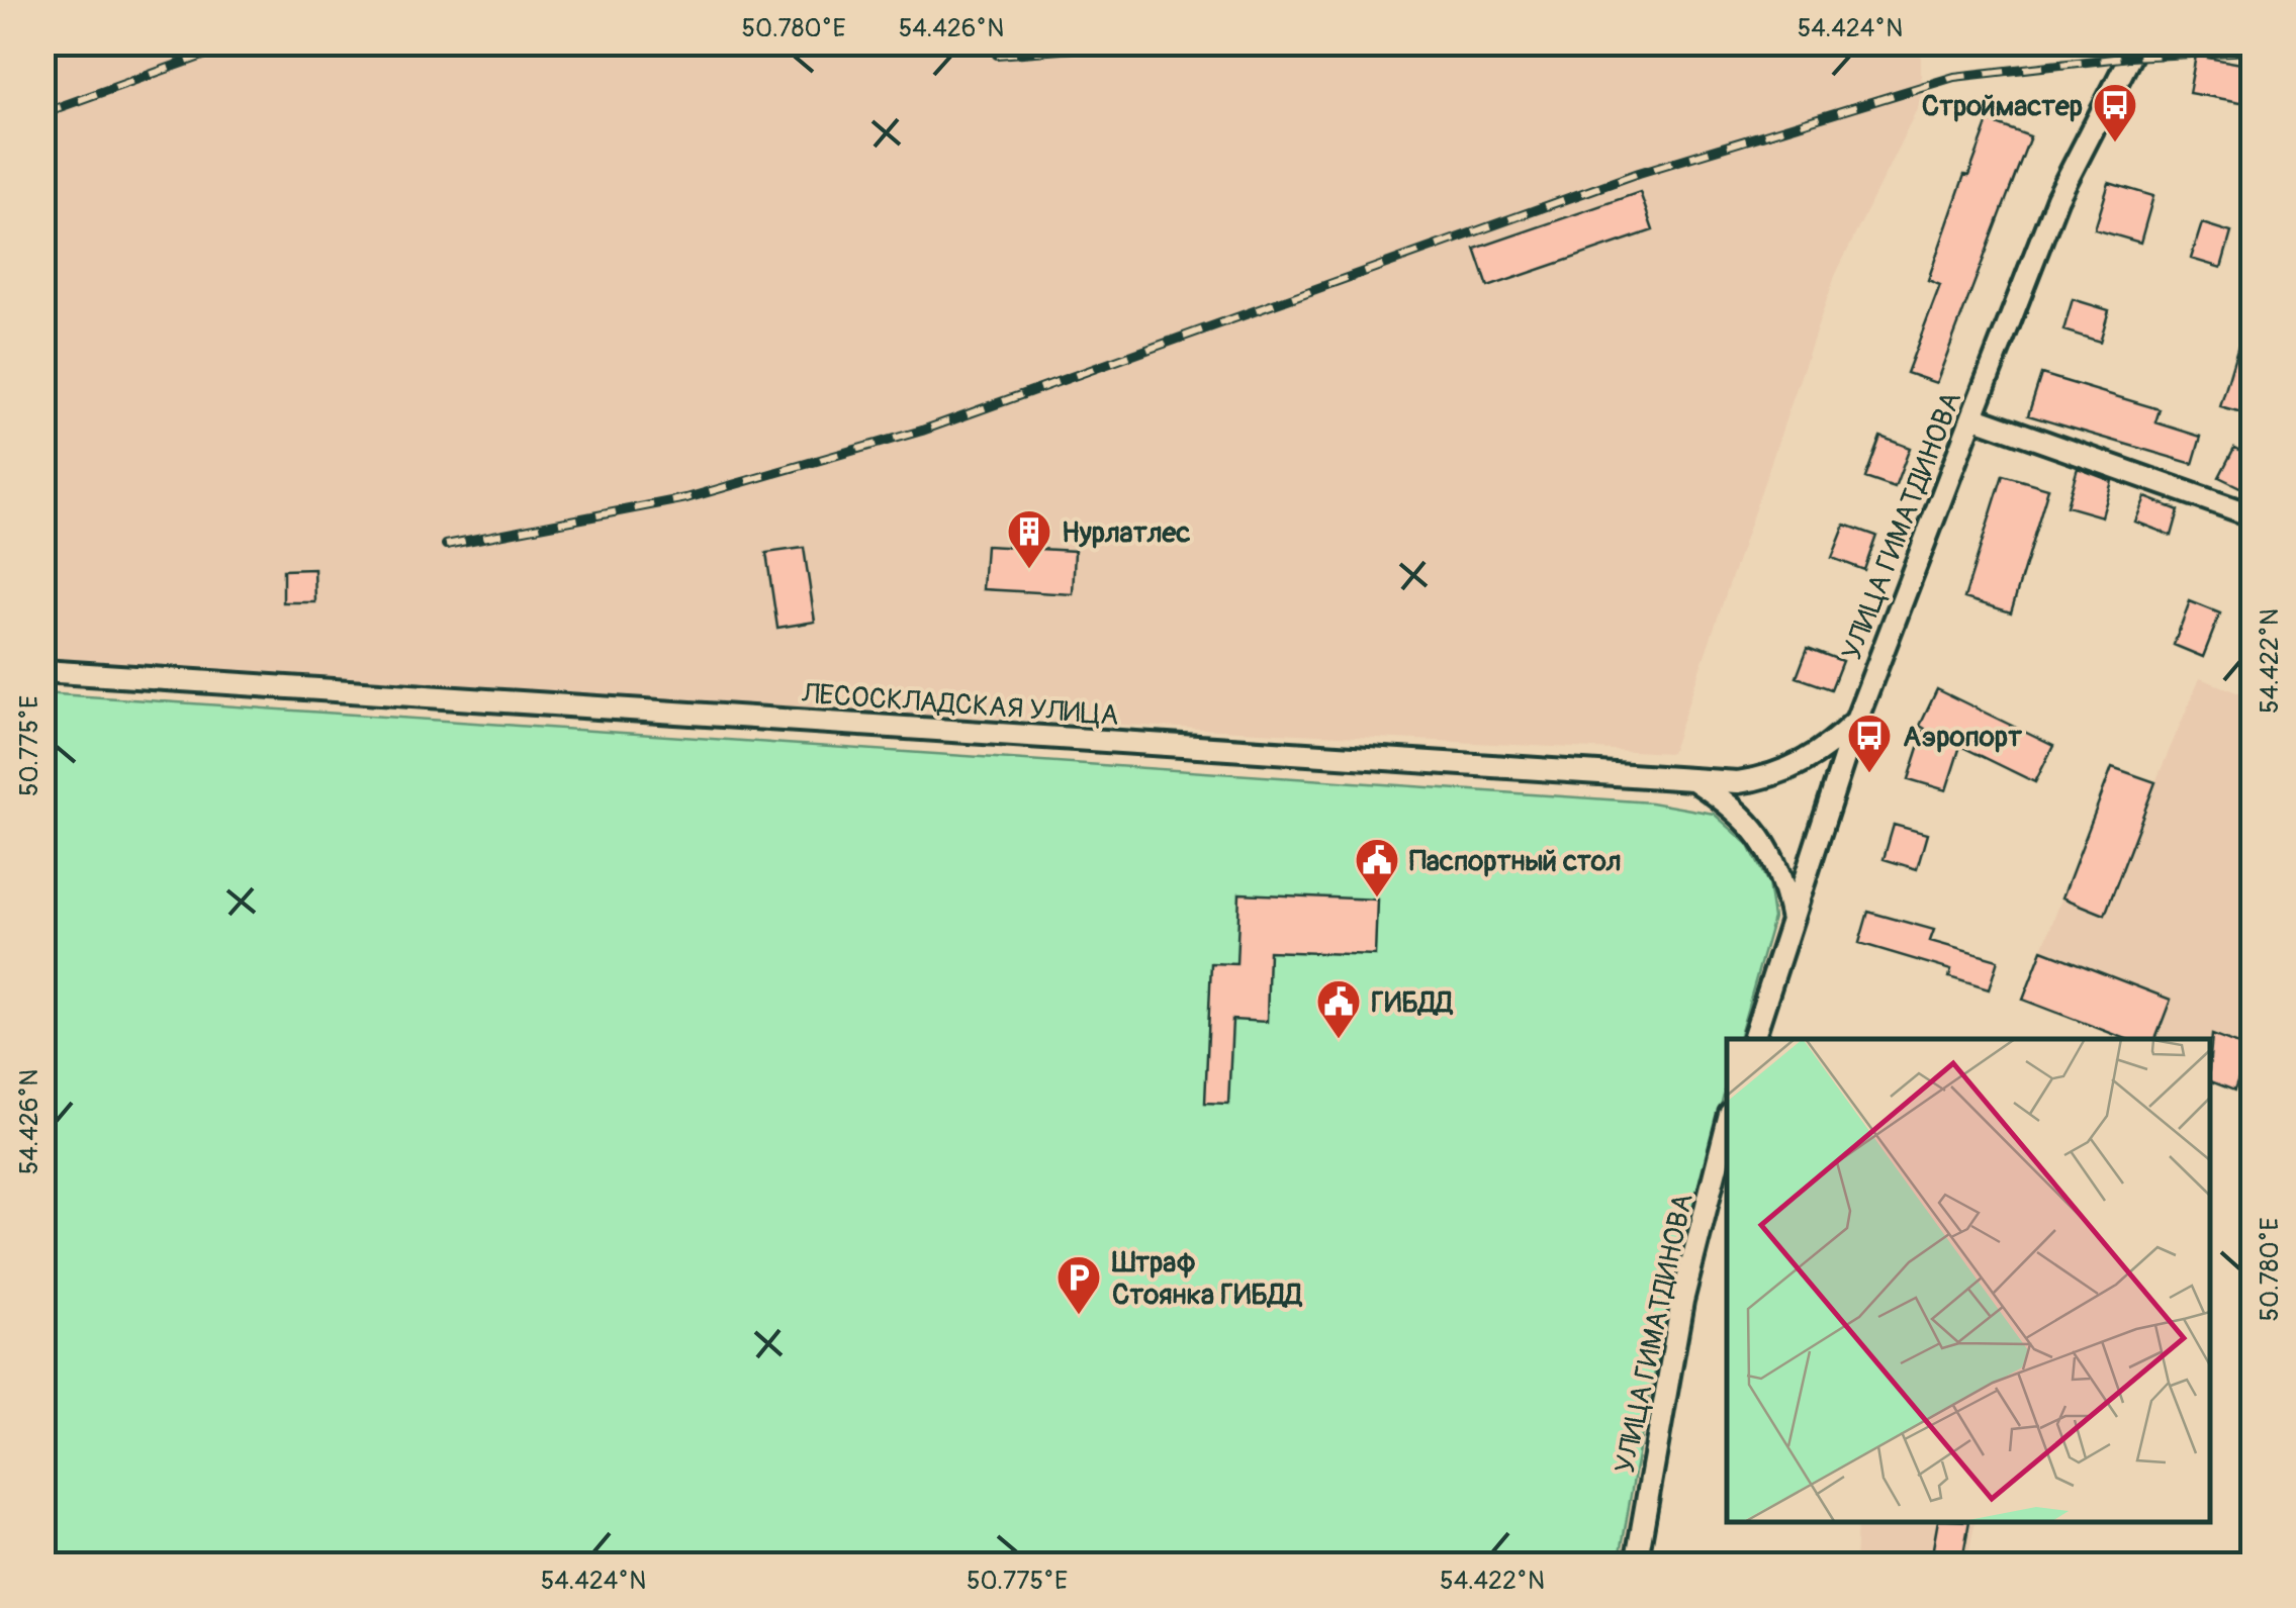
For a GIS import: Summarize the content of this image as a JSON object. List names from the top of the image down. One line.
{"streets":{"street":["УЛИЦА ГИМАТДИНОВА","ЛЕСОСКЛАДСКАЯ УЛИЦА"]},"crossings":[["УЛИЦА ГИМАТДИНОВА","ЛЕСОСКЛАДСКАЯ УЛИЦА"]],"places":{"bus stop":["Строймастер","Аэропорт"],"building":["Нурлатлес"],"public building":["Паспортный стол","ГИБДД"],"parking":["Штраф Стоянка ГИБДД"]},"coordinates":["50.780°E","54.426°N","54.424°N","54.422°N","50.775°E"]}
